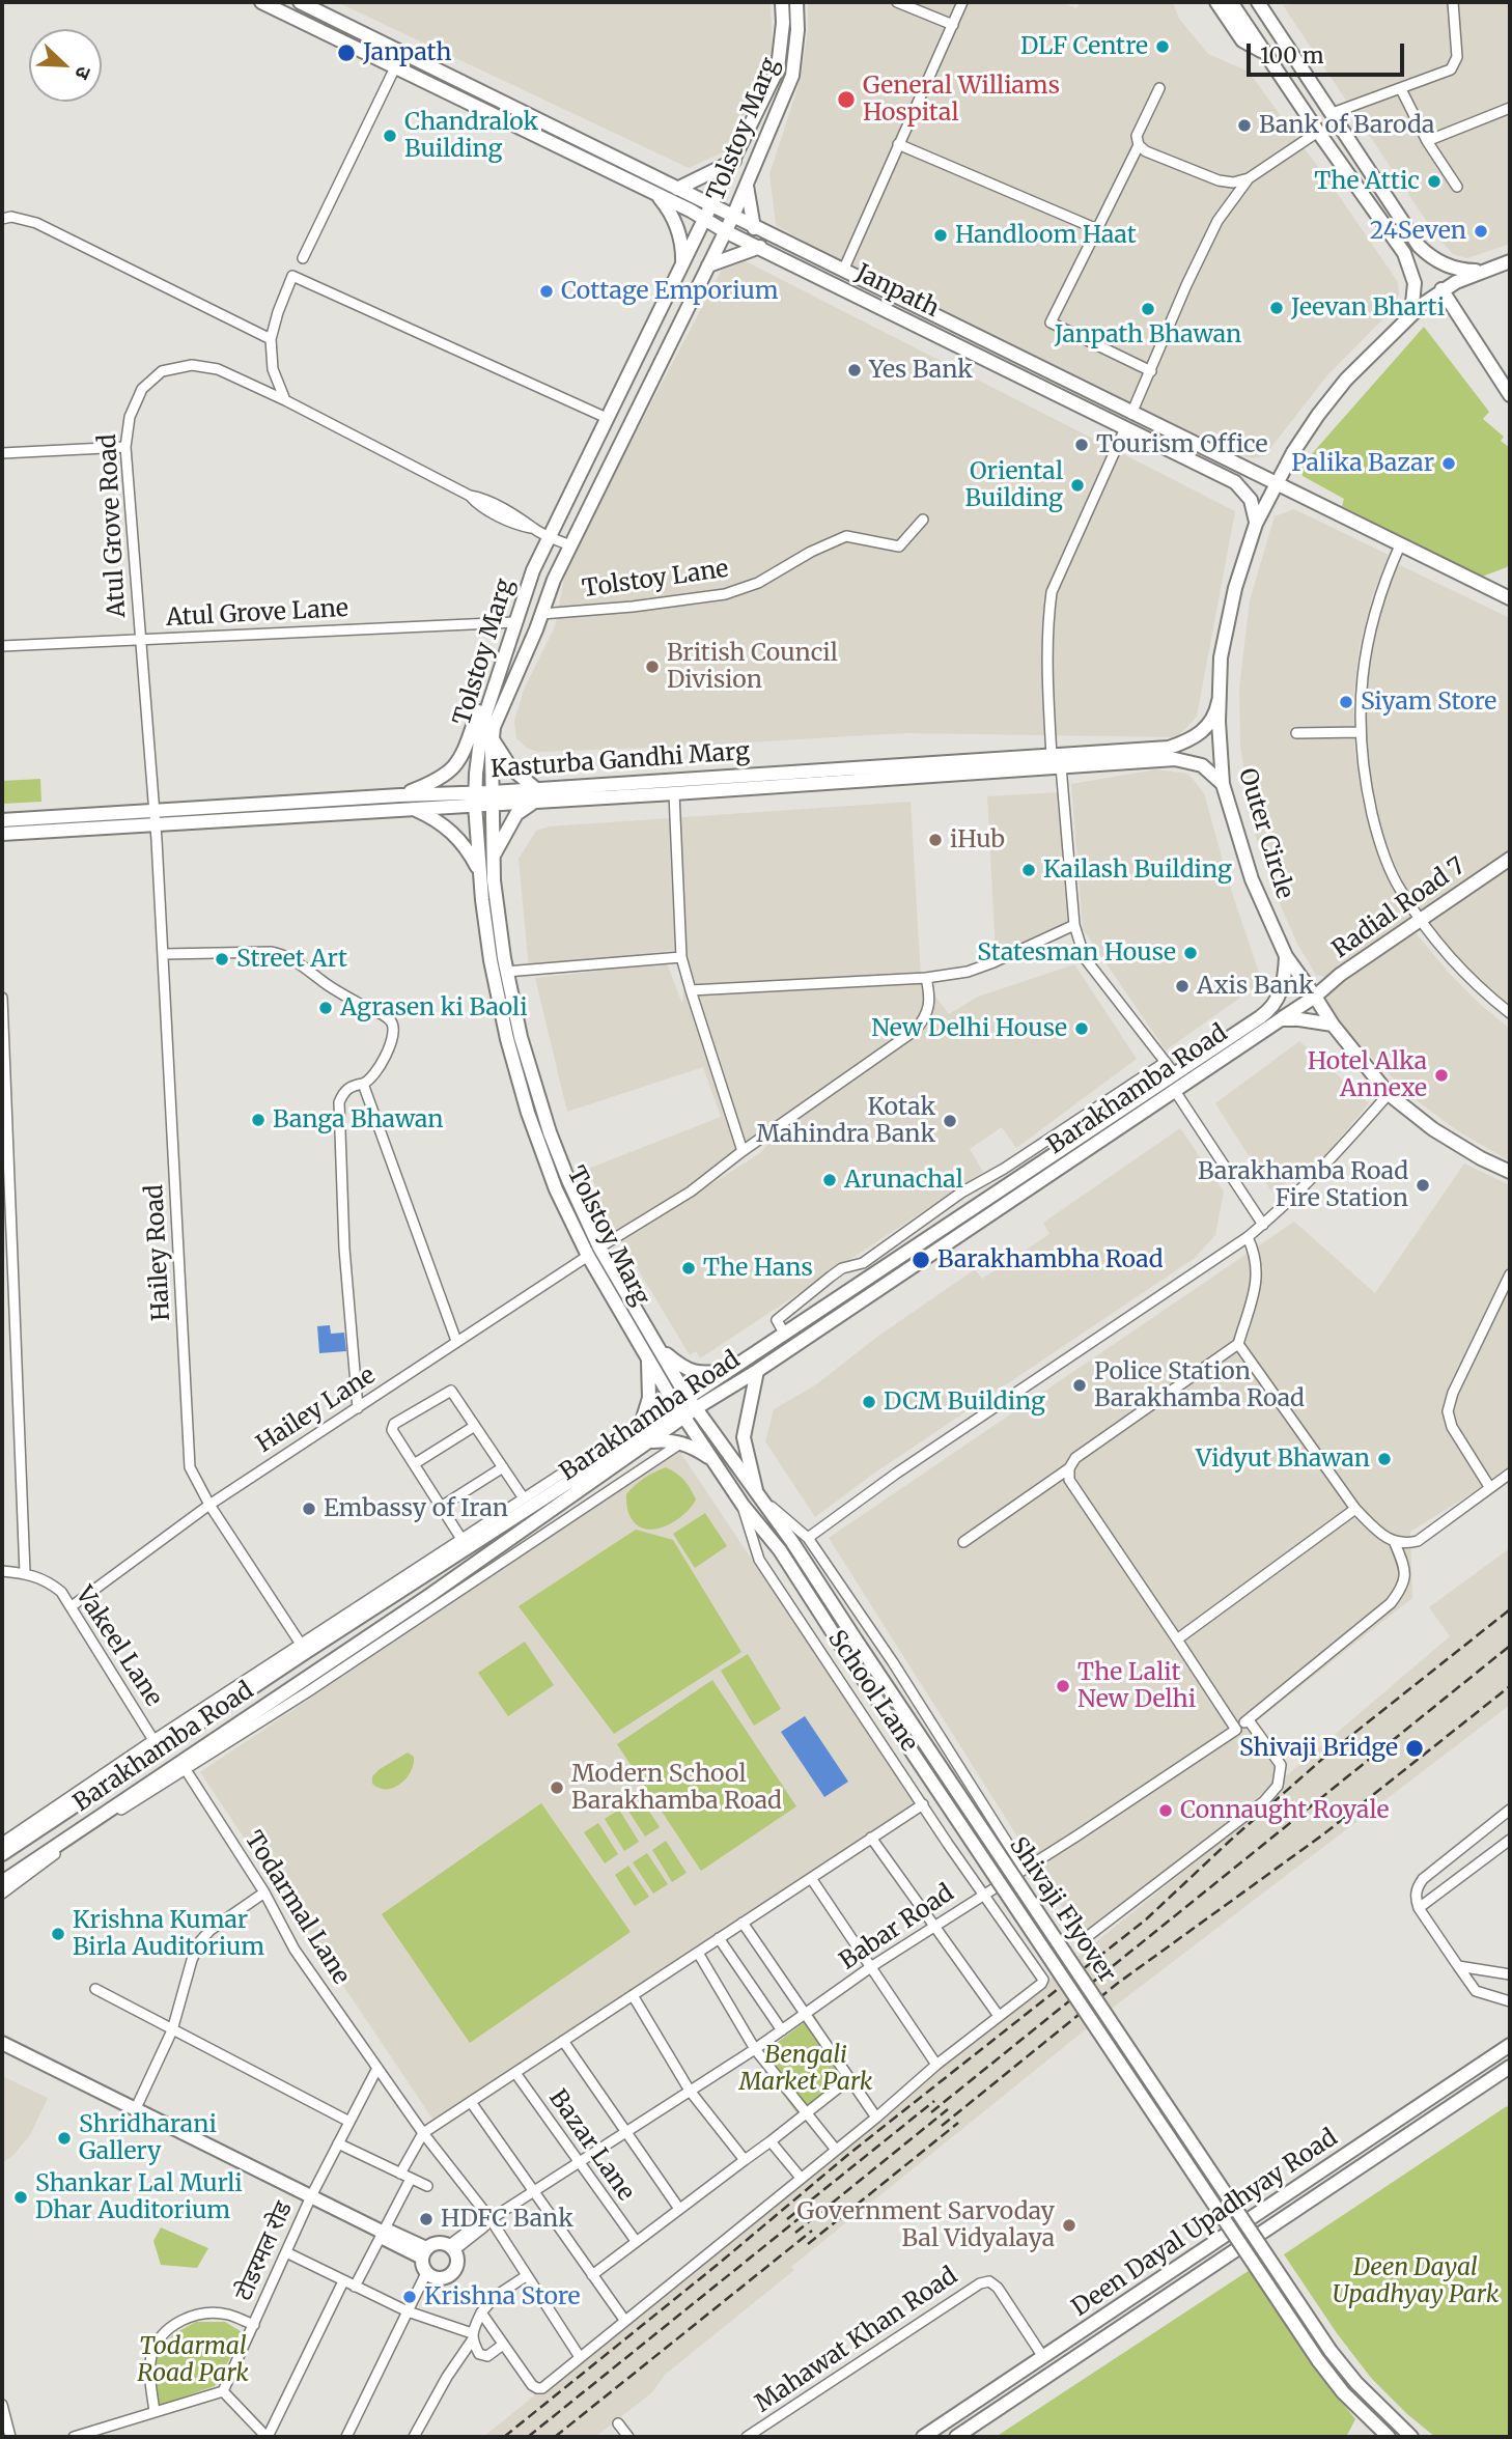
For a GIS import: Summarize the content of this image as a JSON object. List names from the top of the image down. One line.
{"streets":{"main road":["Tolstoy Marg","Janpath","Kasturba Gandhi Marg","Outer Circle","Radial Road 7","Barakhamba Road","Shivaji Flyover","Deen Dayal Upadhyay Road"],"street":["Atul Grove Road","Tolstoy Lane","Atul Grove Lane","Hailey Road","Hailey Lane","Vakeel Lane","School Lane","Todarmal Lane","Babar Road","Bazar Lane","टोडरमल रोड","Mahawat Khan Road"]},"crossings":[["Tolstoy Marg","Janpath"],["Tolstoy Marg","Atul Grove Road"],["Tolstoy Marg","Tolstoy Lane"],["Tolstoy Marg","Atul Grove Lane"],["Tolstoy Marg","Kasturba Gandhi Marg"],["Tolstoy Marg","Barakhamba Road"],["Tolstoy Marg","Hailey Lane"],["Tolstoy Marg","Shivaji Flyover"],["Janpath","Outer Circle"],["Atul Grove Road","Atul Grove Lane"],["Atul Grove Road","Kasturba Gandhi Marg"],["Atul Grove Road","Hailey Road"],["Kasturba Gandhi Marg","Outer Circle"],["Kasturba Gandhi Marg","Hailey Road"],["Outer Circle","Radial Road 7"],["Outer Circle","Barakhamba Road"],["Radial Road 7","Barakhamba Road"],["Barakhamba Road","Hailey Road"],["Barakhamba Road","Shivaji Flyover"],["Hailey Road","Hailey Lane"],["Hailey Lane","Vakeel Lane"],["School Lane","Shivaji Flyover"],["School Lane","Babar Road"],["Todarmal Lane","Babar Road"],["Todarmal Lane","टोडरमल रोड"],["Babar Road","Bazar Lane"],["Deen Dayal Upadhyay Road","Mahawat Khan Road"]],"parks":["Bengali Market Park","Deen Dayal Upadhyay Park","Todarmal Road Park"],"places":["DLF Centre","Janpath","General Williams Hospital","Bank of Baroda","Chandralok Building","The Attic","24Seven","Handloom Haat","Cottage Emporium","Jeevan Bharti","Janpath Bhawan","Yes Bank","Tourism Office","Palika Bazar","Oriental Building","British Council Division","Siyam Store","iHub","Kailash Building","Statesman House","Street Art","Axis Bank","Agrasen ki Baoli","New Delhi House","Hotel Alka Annexe","Banga Bhawan","Kotak Mahindra Bank","Arunachal","Barakhamba Road Fire Station","Barakhambha Road","The Hans","Police Station Barakhamba Road","DCM Building","Vidyut Bhawan","Embassy of Iran","The Lalit New Delhi","Shivaji Bridge","Modern School Barakhamba Road","Connaught Royale","Krishna Kumar Birla Auditorium","Shridharani Gallery","Shankar Lal Murli Dhar Auditorium","HDFC Bank","Government Sarvoday Bal Vidyalaya","Krishna Store"],"scale_bar":"100 m","north":"bottom right"}
